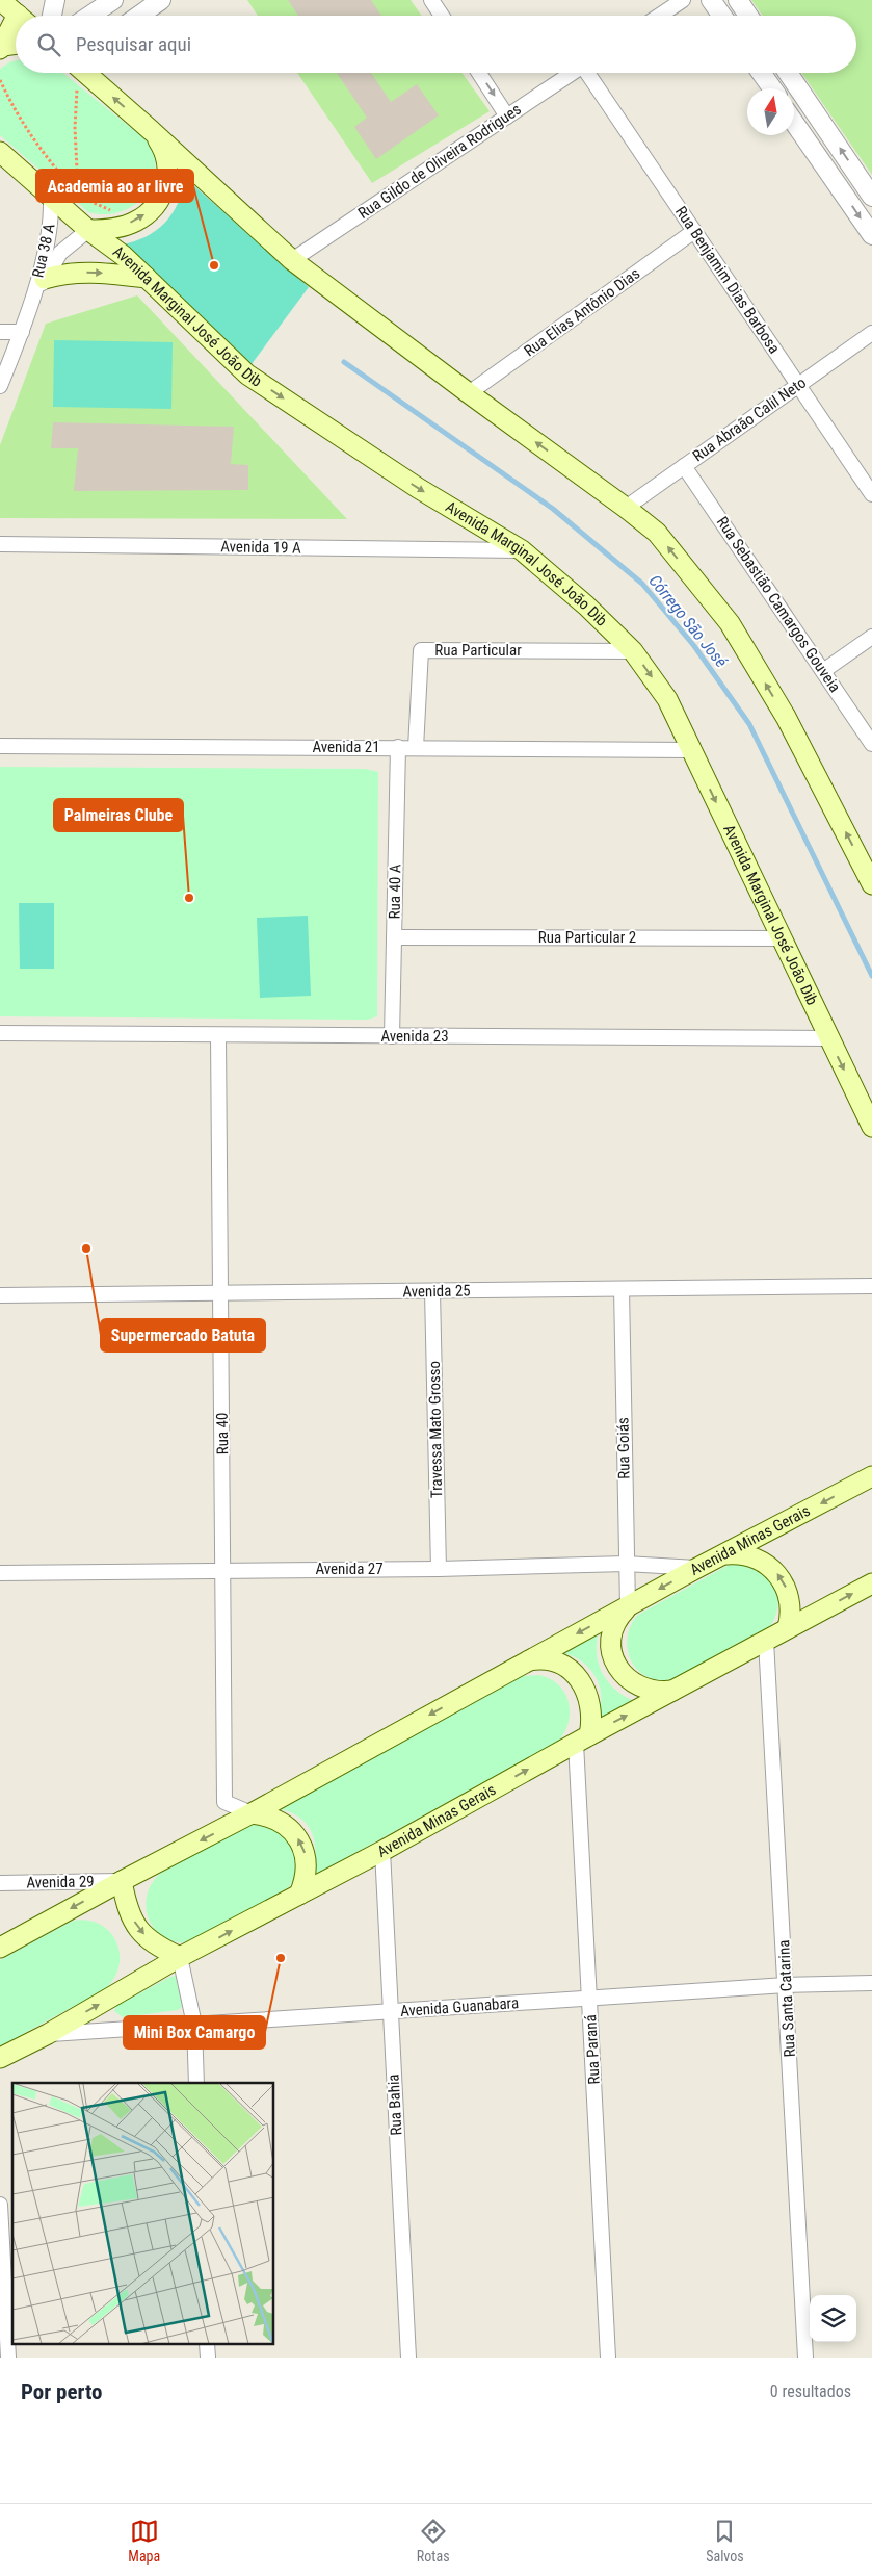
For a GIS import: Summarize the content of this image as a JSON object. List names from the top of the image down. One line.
{"streets":{"main road":["Avenida Marginal José João Dib","Avenida Minas Gerais"],"street":["Rua Gildo de Oliveira Rodrigues","Rua 38 A","Rua Benjamim Dias Barbosa","Rua Elias Antônio Dias","Rua Abraão Calil Neto","Avenida 19 A","Rua Sebastião Camargos Gouveia","Rua Particular","Avenida 21","Rua 40 A","Rua Particular 2","Avenida 23","Avenida 25","Travessa Mato Grosso","Rua 40","Rua Goiás","Avenida 27","Avenida 29","Rua Santa Catarina","Avenida Guanabara","Rua Paraná","Rua Bahia"]},"crossings":[["Rua 38 A","Avenida Marginal José João Dib"],["Rua Benjamim Dias Barbosa","Rua Elias Antônio Dias"],["Rua Benjamim Dias Barbosa","Rua Abraão Calil Neto"],["Avenida Marginal José João Dib","Avenida 19 A"],["Avenida Marginal José João Dib","Rua Particular"],["Avenida Marginal José João Dib","Avenida 21"],["Avenida Marginal José João Dib","Rua Particular 2"],["Avenida Marginal José João Dib","Avenida 23"],["Rua Abraão Calil Neto","Rua Sebastião Camargos Gouveia"],["Rua Particular","Avenida 21"],["Avenida 21","Rua 40 A"],["Rua 40 A","Rua Particular 2"],["Rua 40 A","Avenida 23"],["Avenida 23","Rua 40"],["Avenida 25","Travessa Mato Grosso"],["Avenida 25","Rua 40"],["Avenida 25","Rua Goiás"],["Travessa Mato Grosso","Avenida 27"],["Rua 40","Avenida Minas Gerais"],["Rua 40","Avenida 27"],["Rua Goiás","Avenida Minas Gerais"],["Rua Goiás","Avenida 27"],["Avenida Minas Gerais","Avenida 27"],["Avenida Minas Gerais","Avenida 29"],["Avenida Minas Gerais","Rua Santa Catarina"],["Avenida Minas Gerais","Avenida Guanabara"],["Avenida Minas Gerais","Rua Paraná"],["Avenida Minas Gerais","Rua Bahia"],["Rua Santa Catarina","Avenida Guanabara"],["Avenida Guanabara","Rua Paraná"],["Avenida Guanabara","Rua Bahia"]],"water":["Córrego São José"],"places":["Academia ao ar livre","Palmeiras Clube","Supermercado Batuta","Mini Box Camargo"],"north":"top","page":{"search":"Pesquisar aqui","heading":["Por perto","0 resultados"],"nav":["Mapa","Rotas","Salvos"]}}
